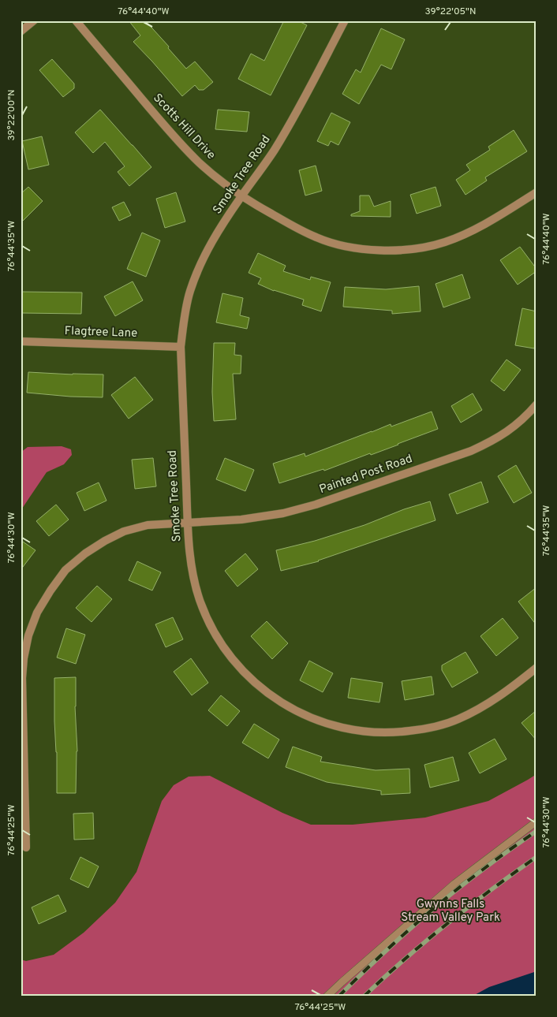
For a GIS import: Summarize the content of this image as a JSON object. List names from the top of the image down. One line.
{"streets":{"street":["Scotts Hill Drive","Smoke Tree Road","Flagtree Lane","Painted Post Road"]},"crossings":[["Scotts Hill Drive","Smoke Tree Road"],["Smoke Tree Road","Flagtree Lane"],["Smoke Tree Road","Painted Post Road"]],"parks":["Gwynns Falls Stream Valley Park"],"coordinates":["76°44'40\"W","39°22'05\"N","39°22'00\"N","76°44'35\"W","76°44'30\"W","76°44'25\"W"]}
